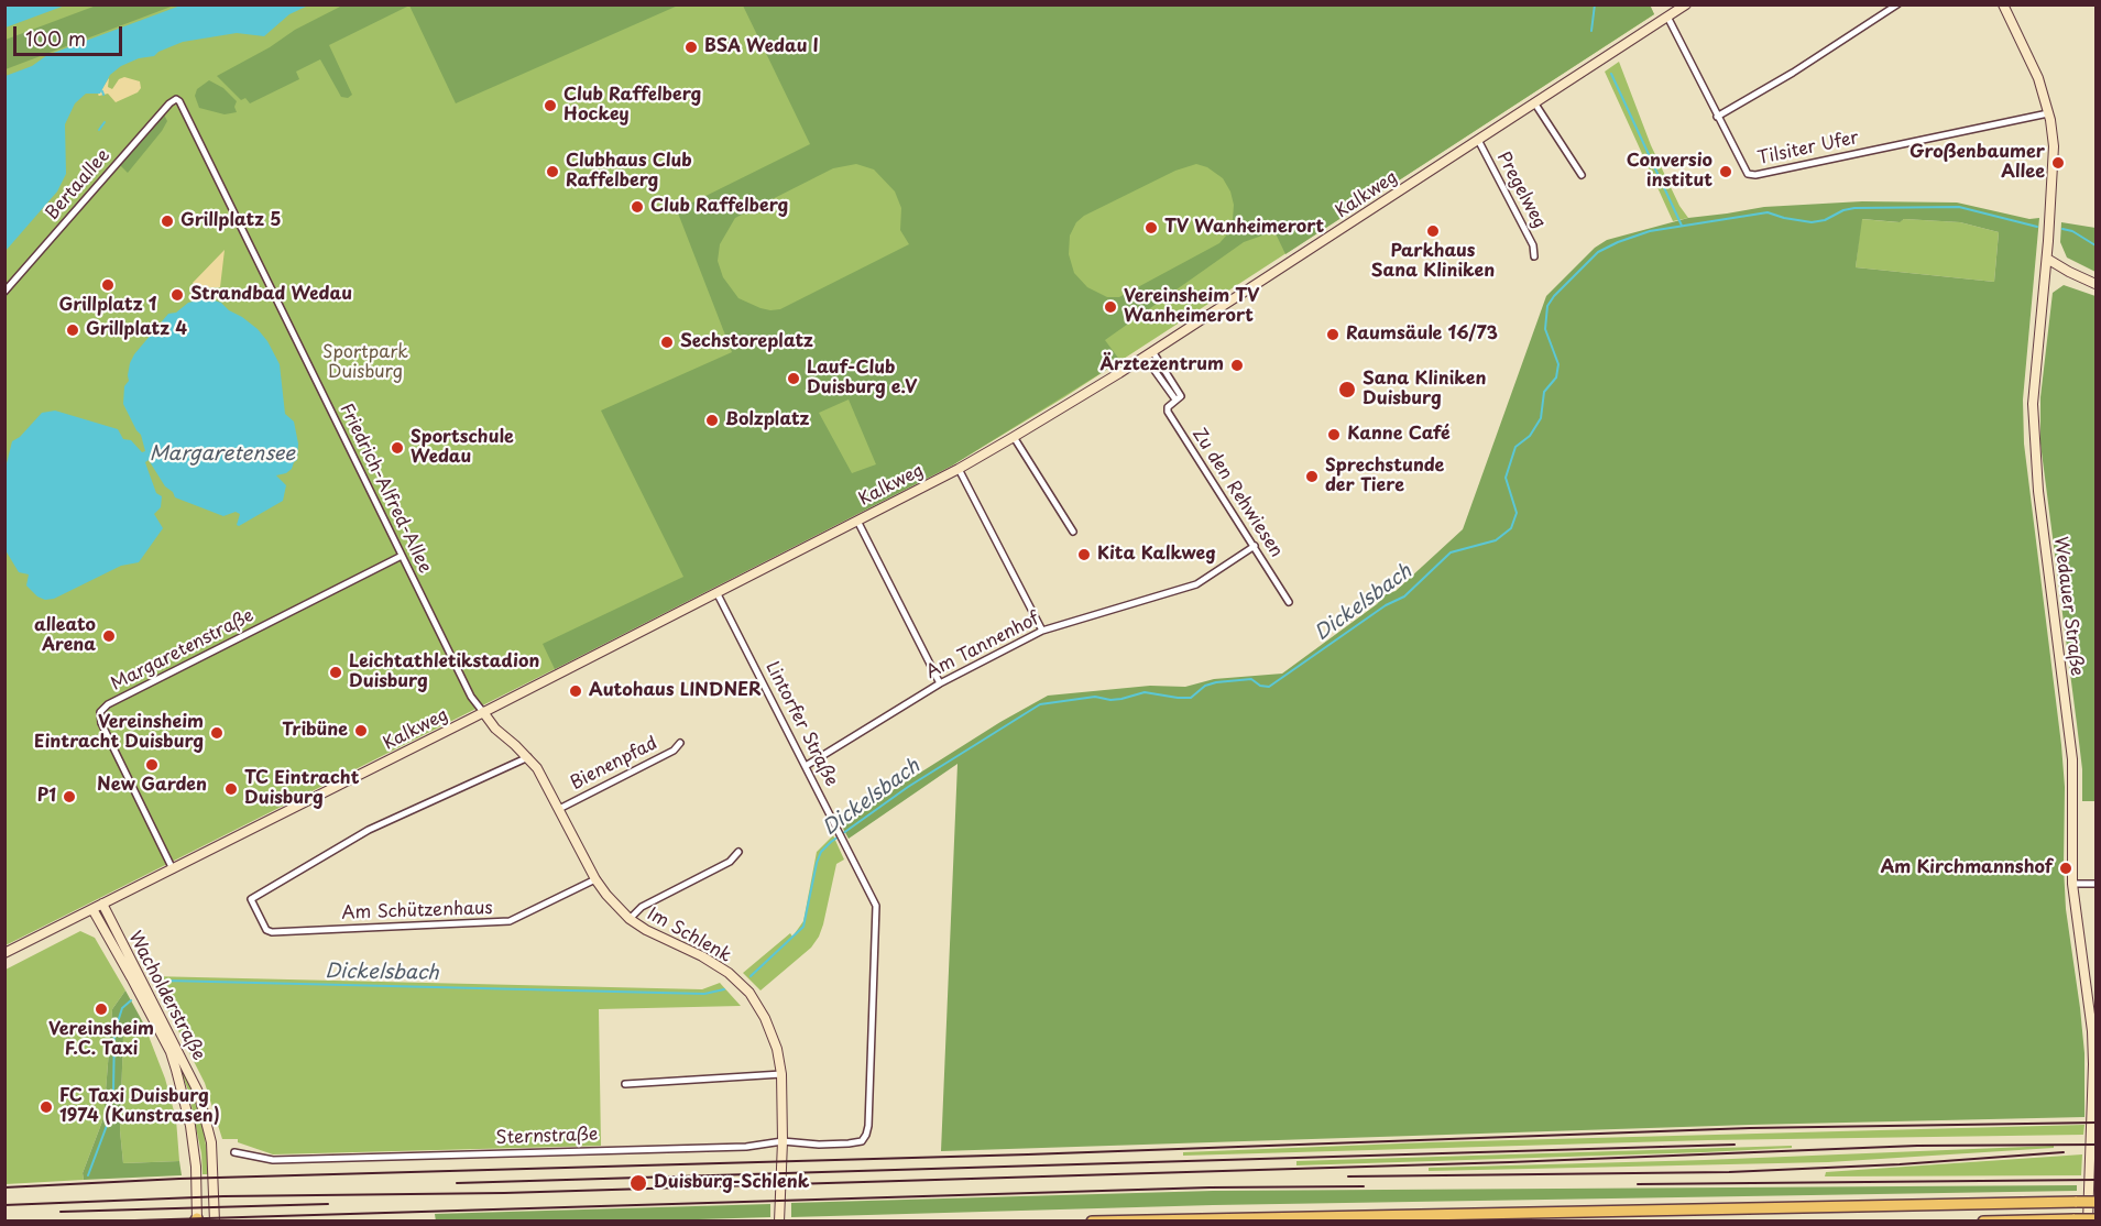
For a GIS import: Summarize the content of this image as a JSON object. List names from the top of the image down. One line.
{"streets":{"street":["Tilsiter Ufer","Bertaallee","Pregelweg","Kalkweg","Friedrich-Alfred-Allee","Zu den Rehwiesen","Wedauer Straße","Am Tannenhof","Margaretenstraße","Lintorfer Straße","Bienenpfad","Am Schützenhaus","Im Schlenk","Wacholderstraße","Sternstraße"]},"crossings":[["Tilsiter Ufer","Kalkweg"],["Tilsiter Ufer","Wedauer Straße"],["Bertaallee","Friedrich-Alfred-Allee"],["Pregelweg","Kalkweg"],["Kalkweg","Friedrich-Alfred-Allee"],["Kalkweg","Zu den Rehwiesen"],["Kalkweg","Margaretenstraße"],["Kalkweg","Lintorfer Straße"],["Kalkweg","Im Schlenk"],["Kalkweg","Wacholderstraße"],["Friedrich-Alfred-Allee","Margaretenstraße"],["Friedrich-Alfred-Allee","Im Schlenk"],["Zu den Rehwiesen","Am Tannenhof"],["Am Tannenhof","Lintorfer Straße"],["Lintorfer Straße","Sternstraße"],["Bienenpfad","Im Schlenk"],["Am Schützenhaus","Im Schlenk"],["Im Schlenk","Sternstraße"]],"water":["Margaretensee","Dickelsbach"],"parks":["Sportpark Duisburg"],"places":["BSA Wedau I","Club Raffelberg Hockey","Großenbaumer Allee","Clubhaus Club Raffelberg","Conversio institut","Club Raffelberg","Grillplatz 5","TV Wanheimerort","Parkhaus Sana Kliniken","Grillplatz 1","Strandbad Wedau","Vereinsheim TV Wanheimerort","Grillplatz 4","Raumsäule 16/73","Sechstoreplatz","Ärztezentrum","Lauf-Club Duisburg e.V","Sana Kliniken Duisburg","Bolzplatz","Kanne Café","Sportschule Wedau","Sprechstunde der Tiere","Kita Kalkweg","alleato Arena","Leichtathletikstadion Duisburg","Autohaus LINDNER","Tribüne","Vereinsheim Eintracht Duisburg","New Garden","TC Eintracht Duisburg","P1","Am Kirchmannshof","Vereinsheim F.C. Taxi","FC Taxi Duisburg 1974 (Kunstrasen)","Duisburg-Schlenk"],"scale_bar":"100 m"}
